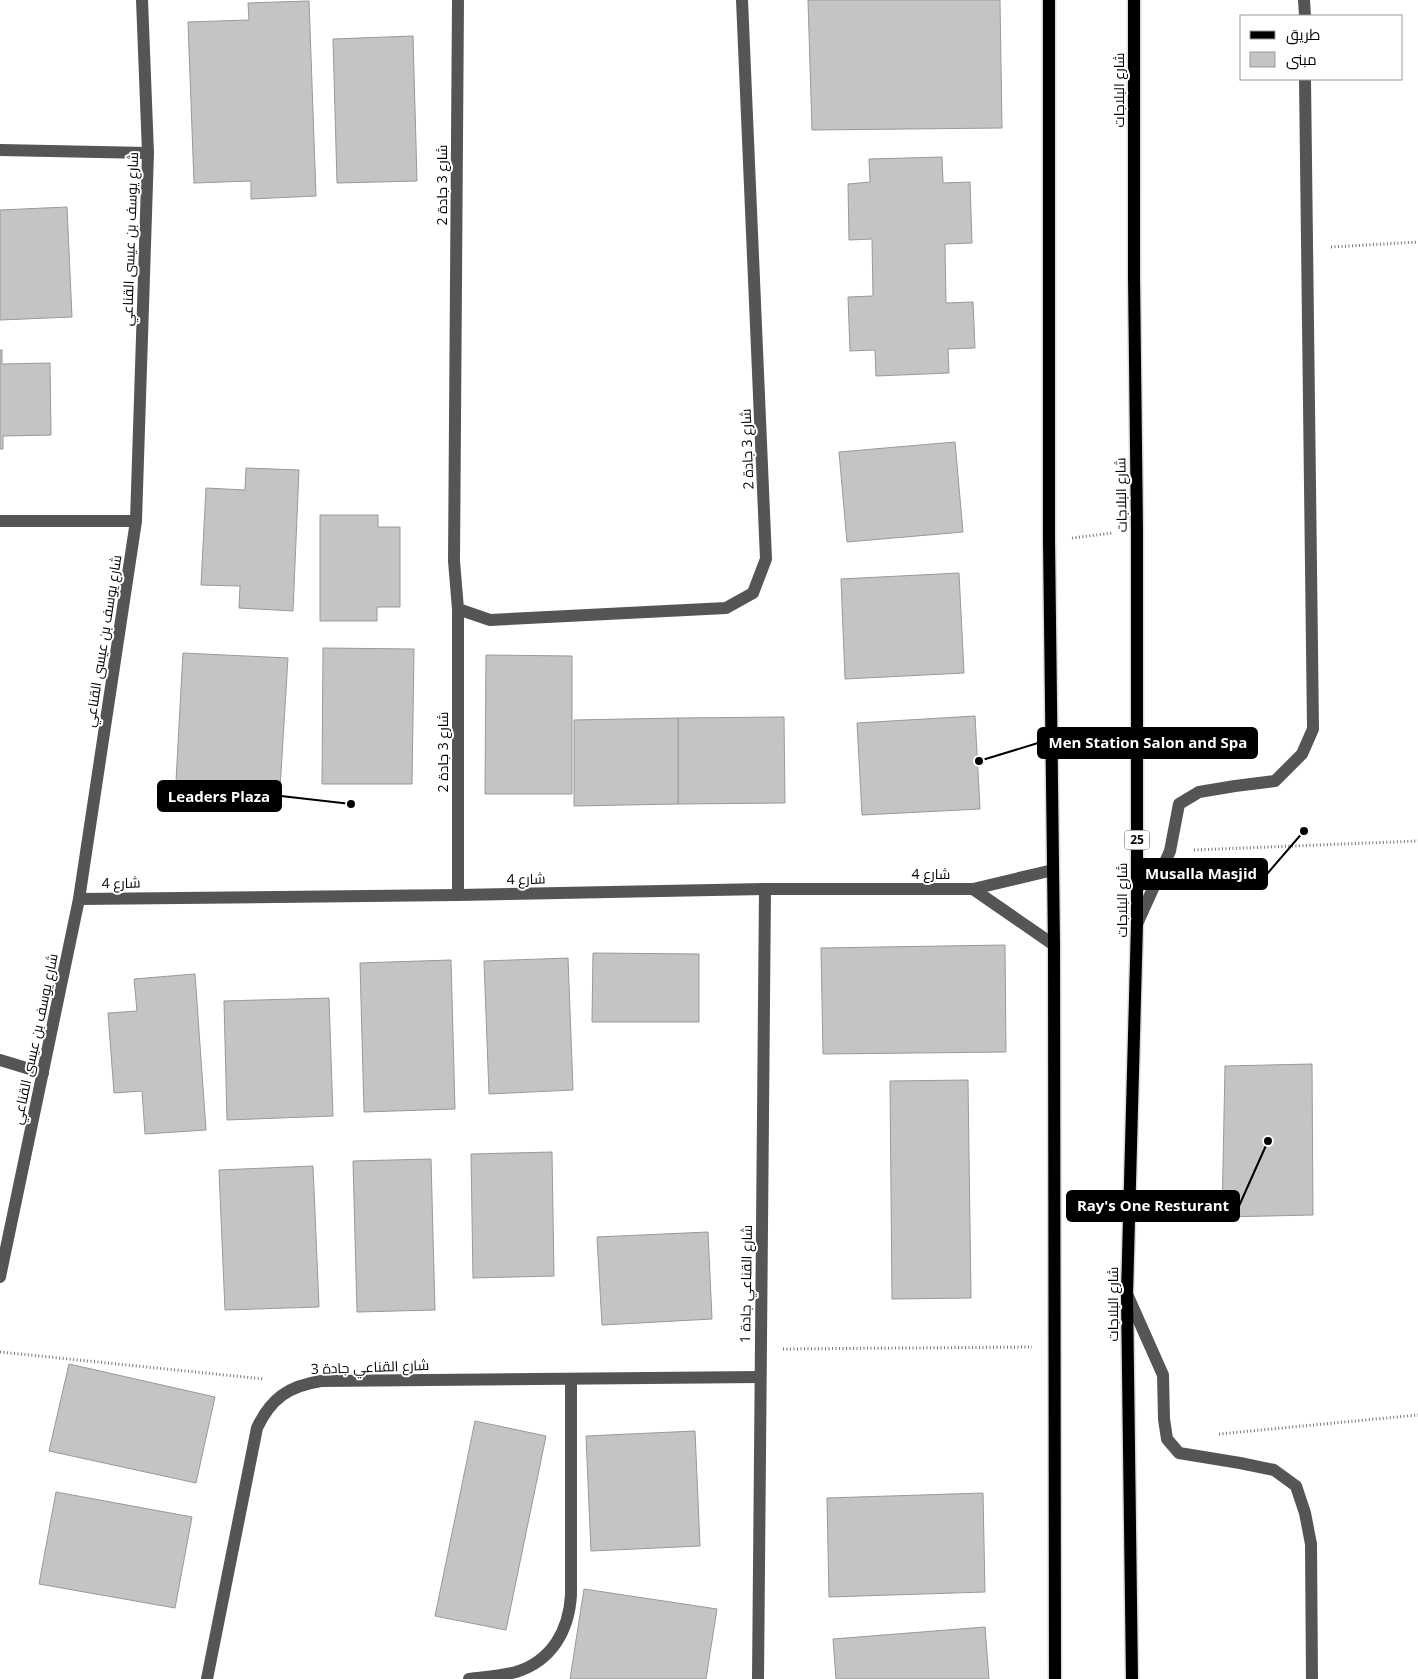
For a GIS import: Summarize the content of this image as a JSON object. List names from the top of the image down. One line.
{"streets":{"main road":["شارع البلاجات","25"],"street":["شارع 3 جادة 2","شارع يوسف بن عيسى القناعي","شارع 4","شارع القناعي جادة 1","شارع القناعي جادة 3"]},"crossings":[["شارع 3 جادة 2","شارع 4"],["شارع يوسف بن عيسى القناعي","شارع 4"],["شارع 4","شارع القناعي جادة 1"],["شارع القناعي جادة 1","شارع القناعي جادة 3"]],"places":["Men Station Salon and Spa","Leaders Plaza","Musalla Masjid","Ray's One Resturant"],"legend":["طريق","مبنى"]}
